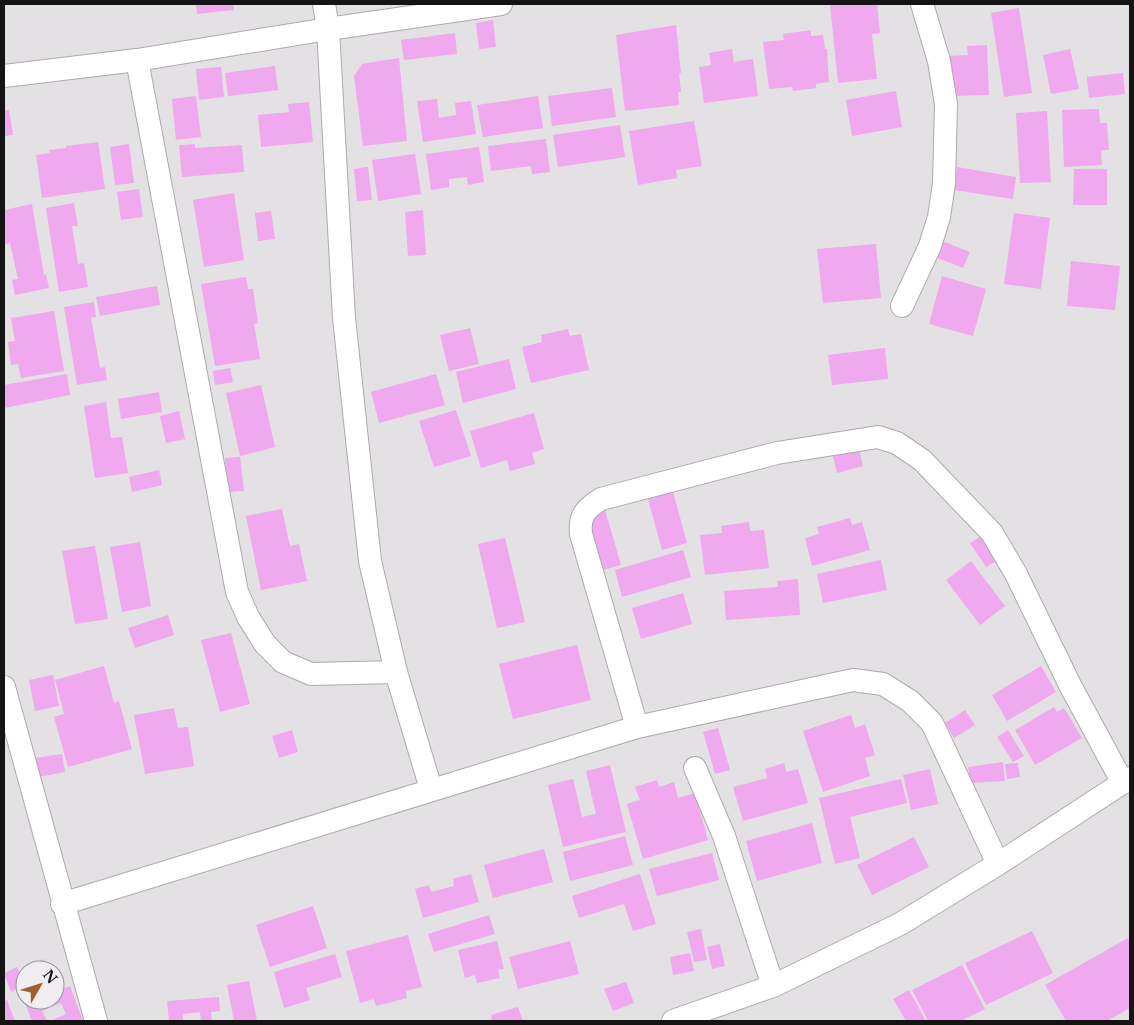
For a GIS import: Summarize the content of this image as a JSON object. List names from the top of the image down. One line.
{"north":"top right"}
